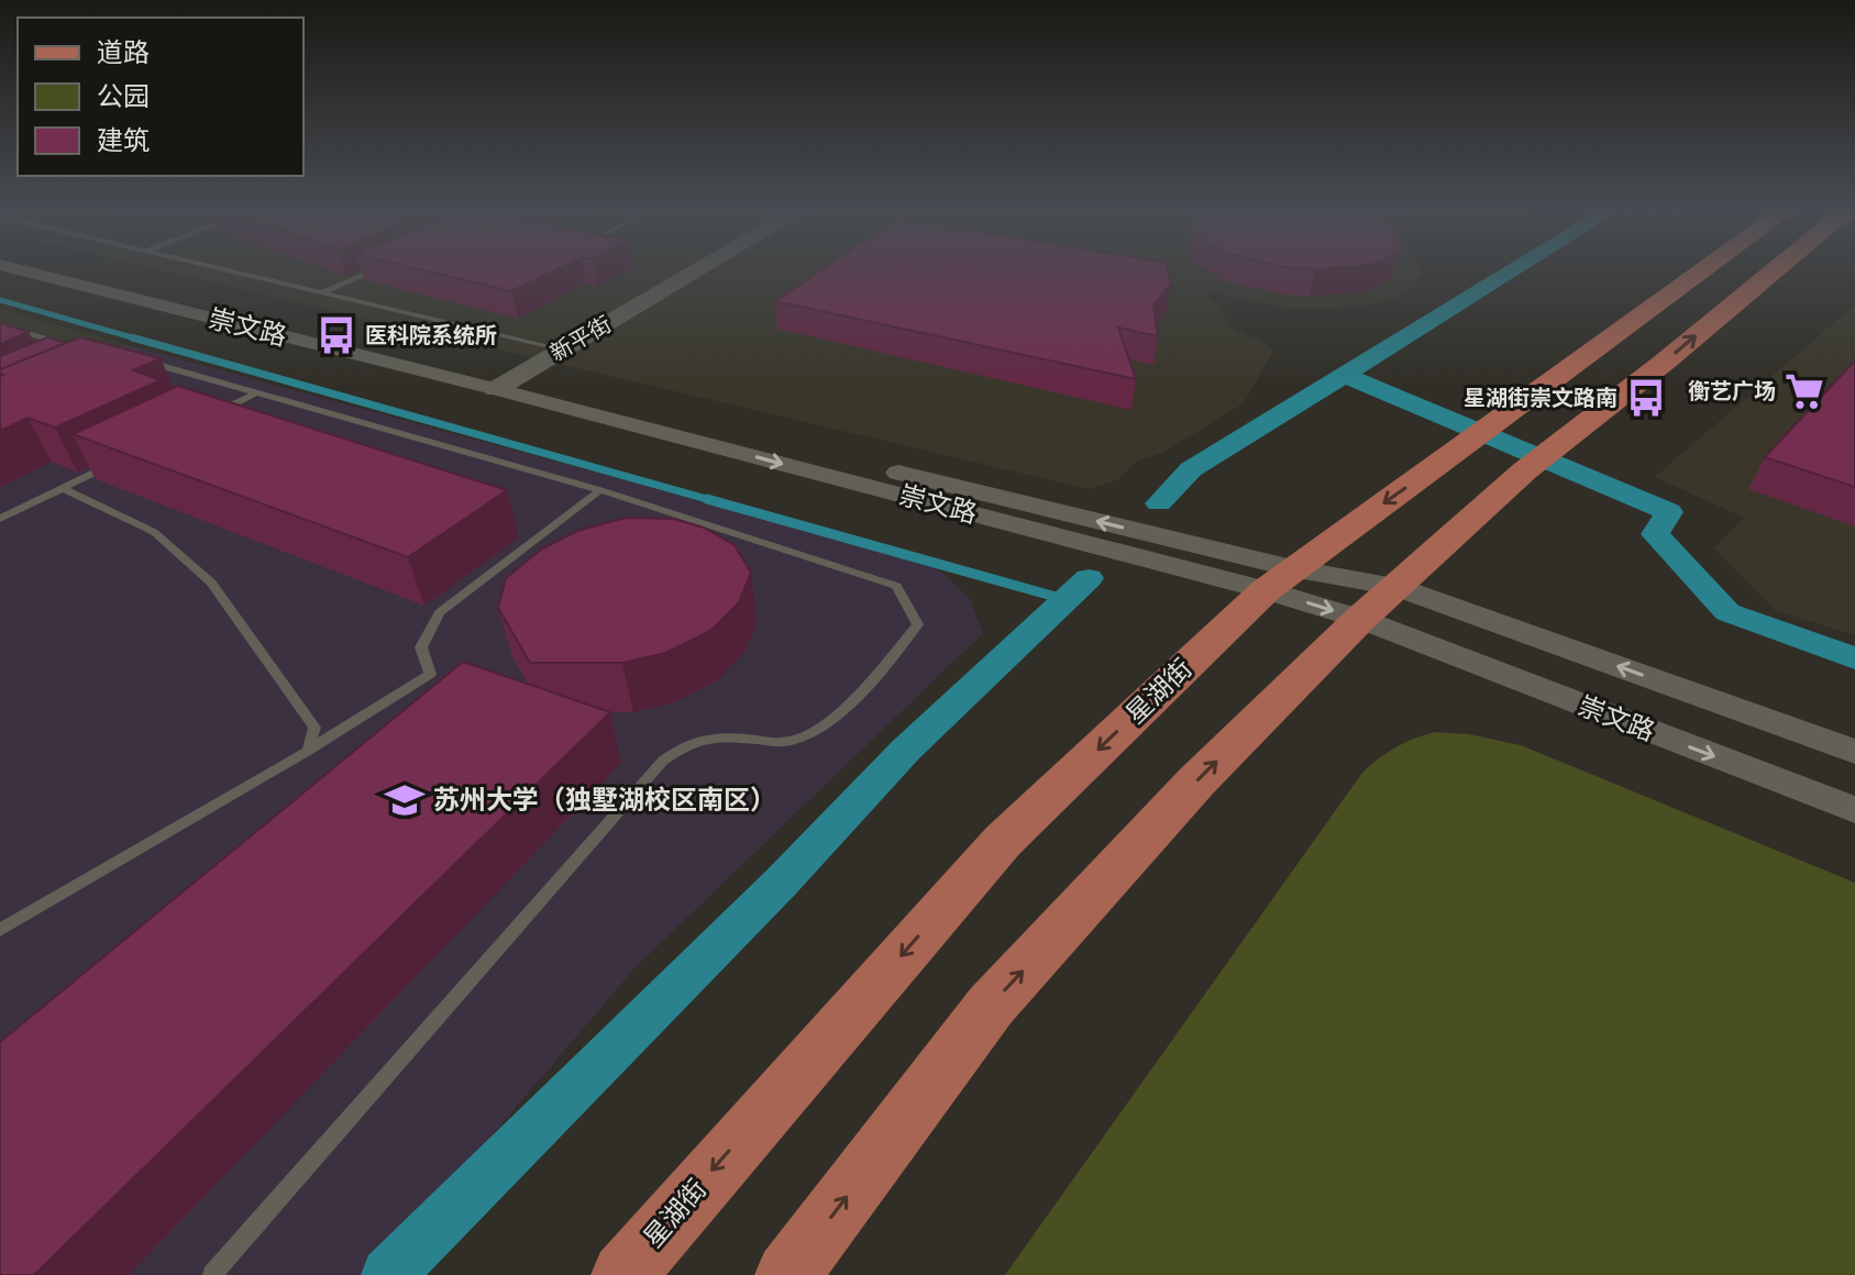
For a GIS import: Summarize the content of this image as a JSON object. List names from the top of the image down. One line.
{"streets":{"main road":["新平街","星湖街"],"street":["崇文路"]},"crossings":[["崇文路","新平街"],["崇文路","星湖街"]],"places":{"bus stop":["医科院系统所","星湖街崇文路南"],"supermarket":["衡艺广场"],"school or university":["苏州大学（独墅湖校区南区）"]},"legend":["道路","公园","建筑"]}
